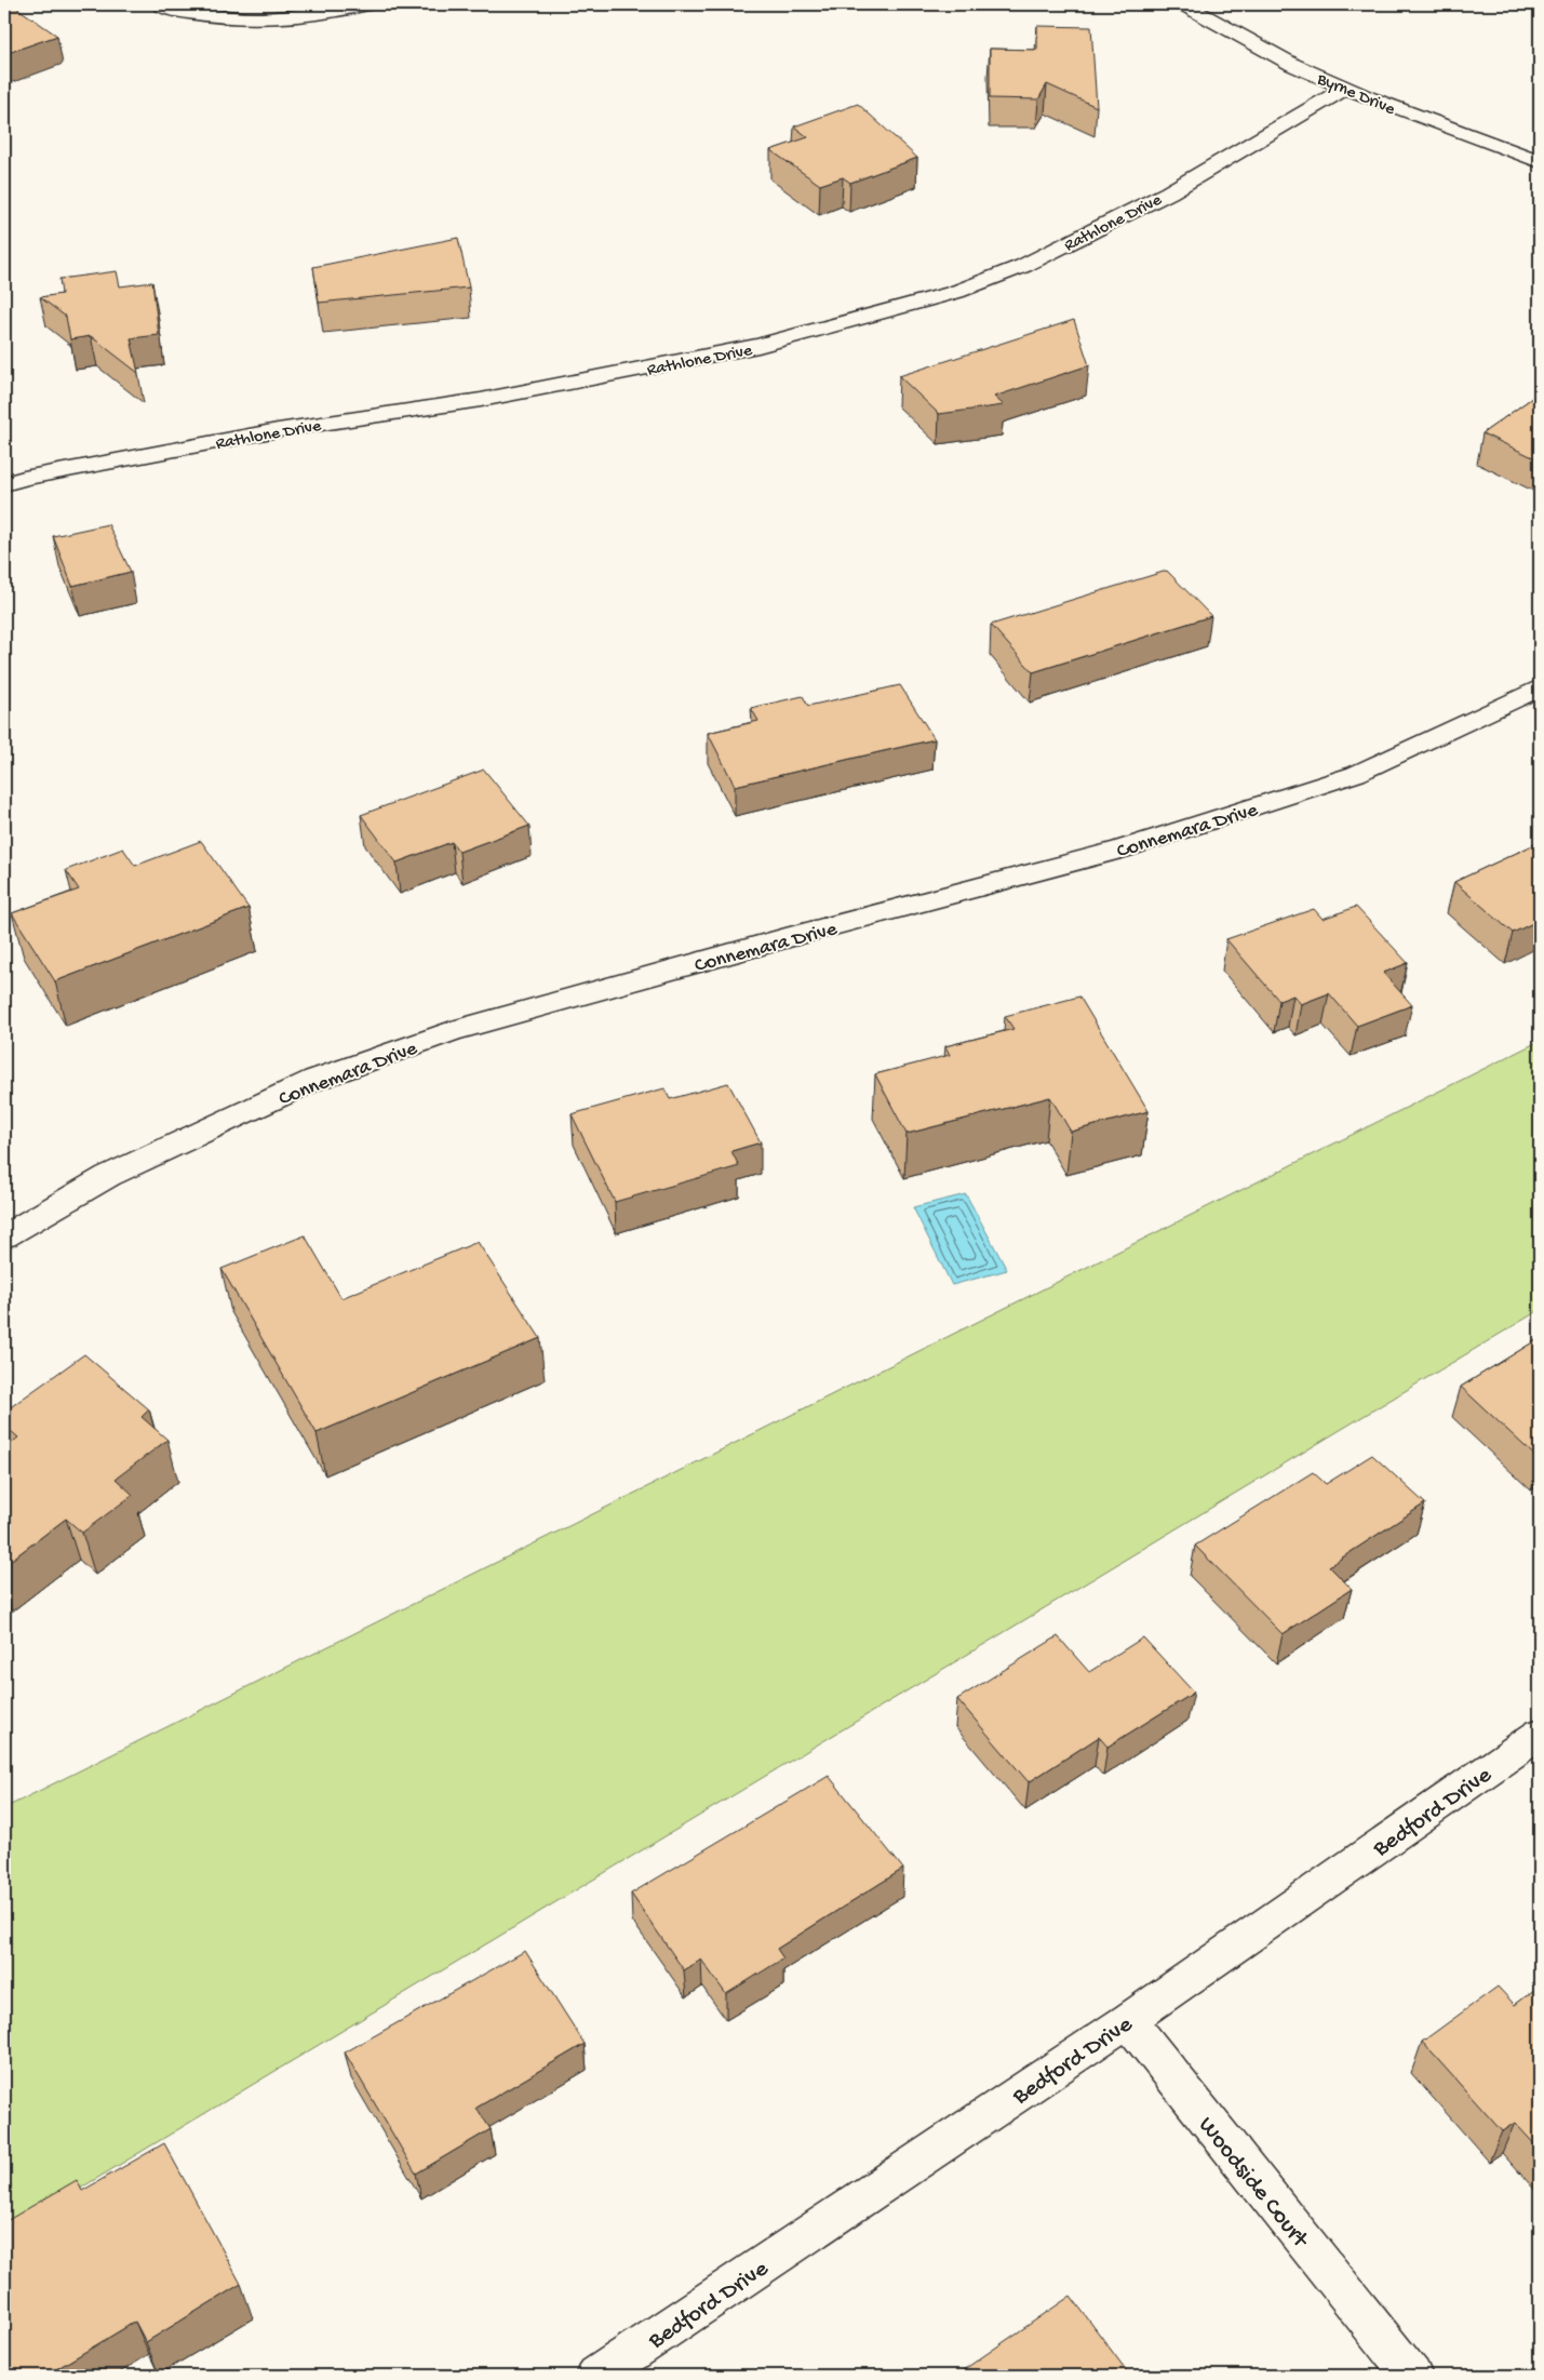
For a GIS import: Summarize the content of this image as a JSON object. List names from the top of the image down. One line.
{"streets":{"street":["Byrne Drive","Rathlone Drive","Connemara Drive","Bedford Drive","Woodside Court"]},"crossings":[["Byrne Drive","Rathlone Drive"],["Bedford Drive","Woodside Court"]]}
